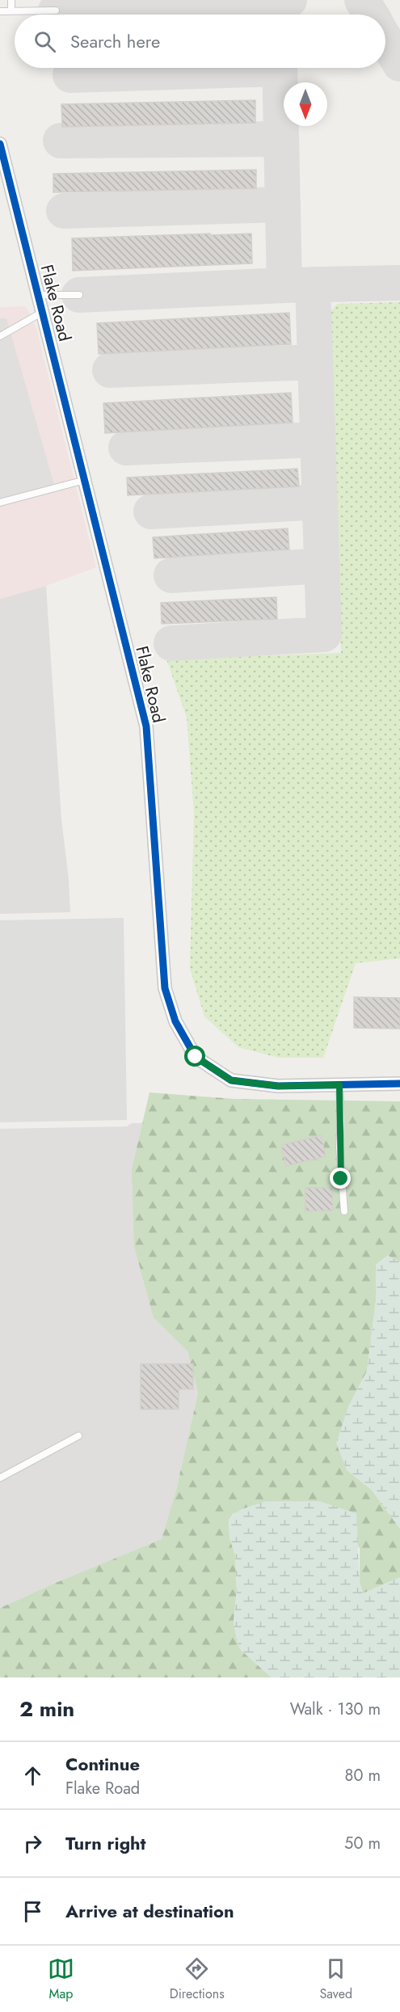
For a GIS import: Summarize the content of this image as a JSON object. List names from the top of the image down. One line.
{"streets":{"street":["Flake Road"]},"north":"bottom","page":{"search":"Search here","heading":["2 min","Walk · 130 m"],"list":[["Continue","Flake Road","80 m"],["Turn right","50 m"],"Arrive at destination"],"nav":["Map","Directions","Saved"]}}
